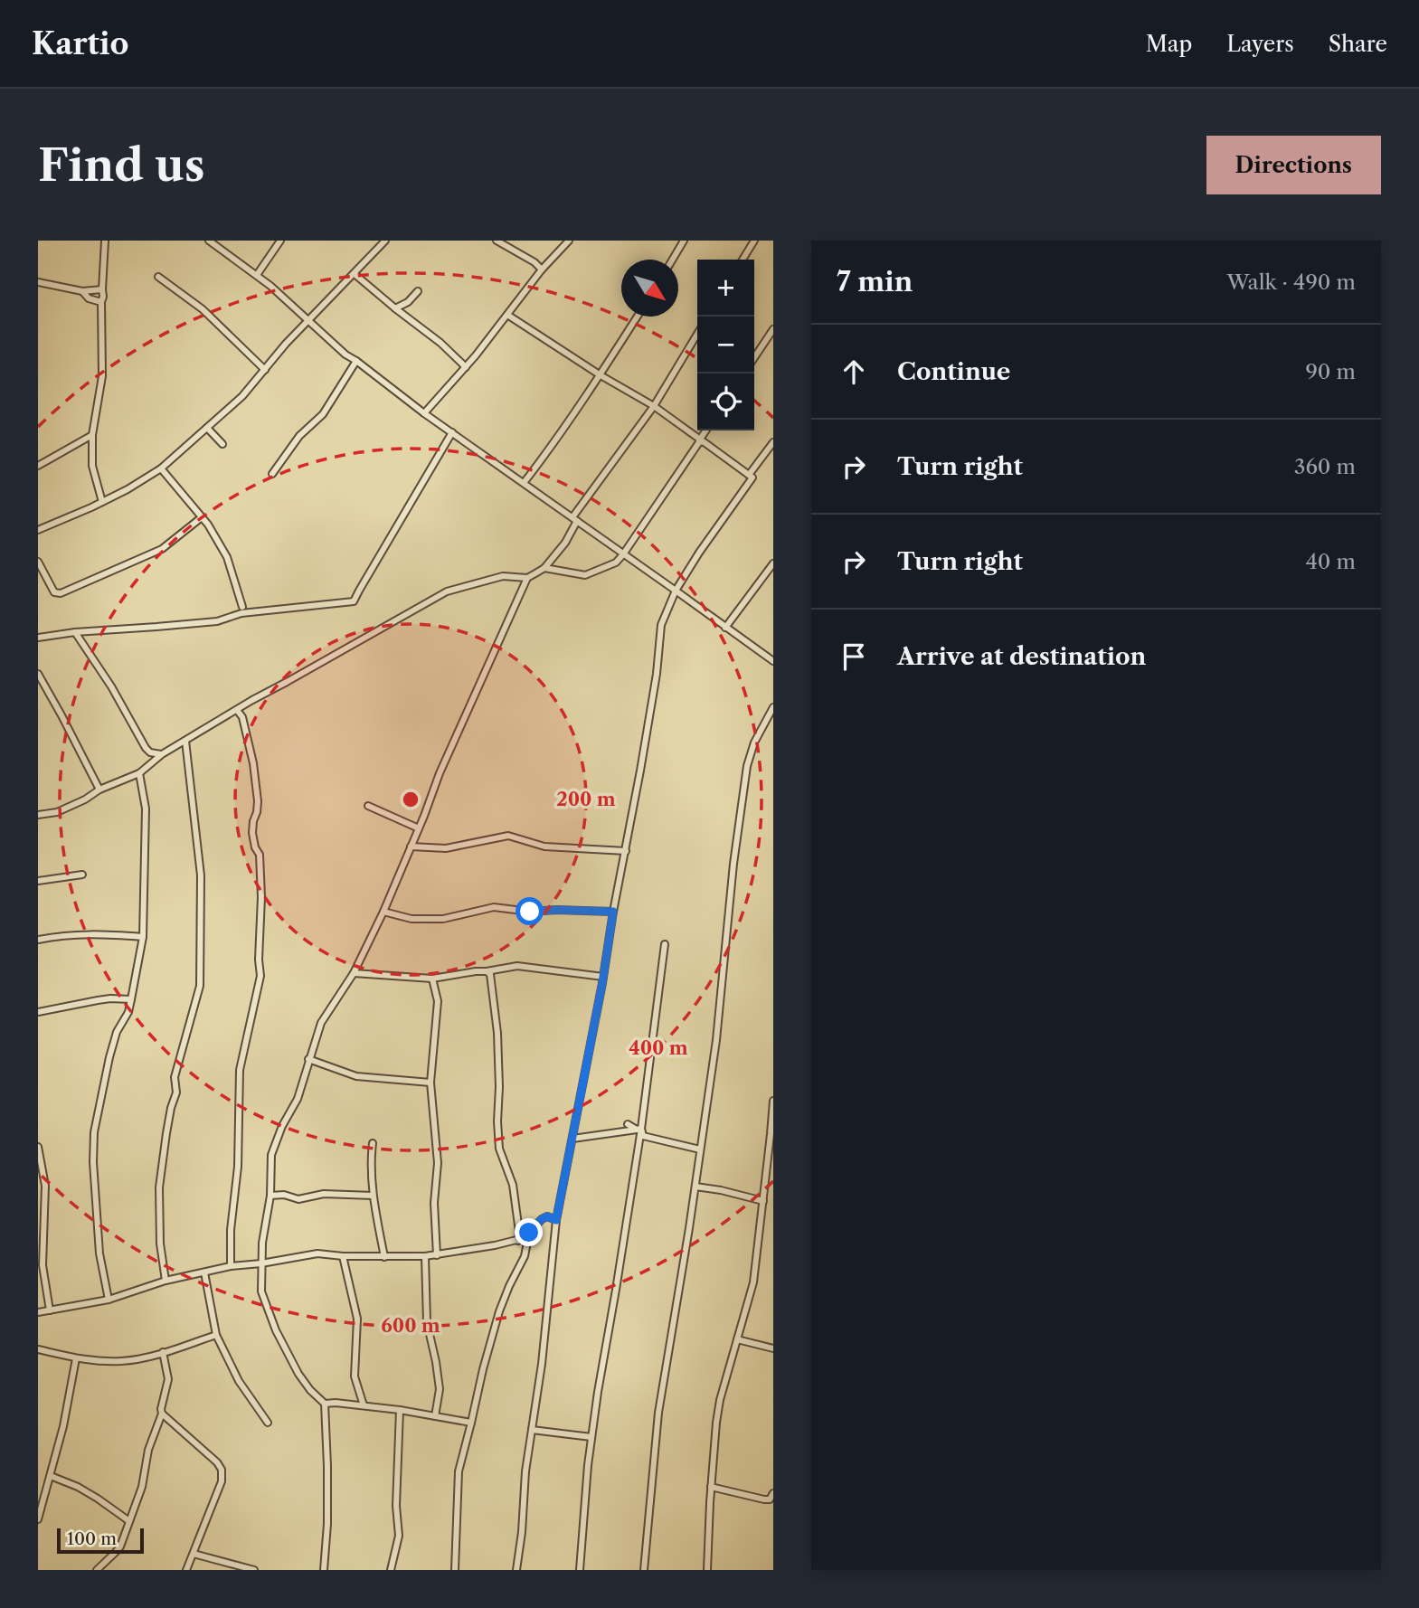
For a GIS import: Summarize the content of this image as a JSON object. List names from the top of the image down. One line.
{"scale_bar":"100 m","north":"bottom right","page":{"header":"Kartio","nav":["Map","Layers","Share"],"buttons":"Directions","title":"Find us","heading":["7 min","Walk · 490 m"],"map_buttons":["+","−"],"list":[["Continue","90 m"],["Turn right","360 m"],["Turn right","40 m"],"Arrive at destination"],"scale":"100 m"},"rings":["200 m","400 m","600 m"]}
